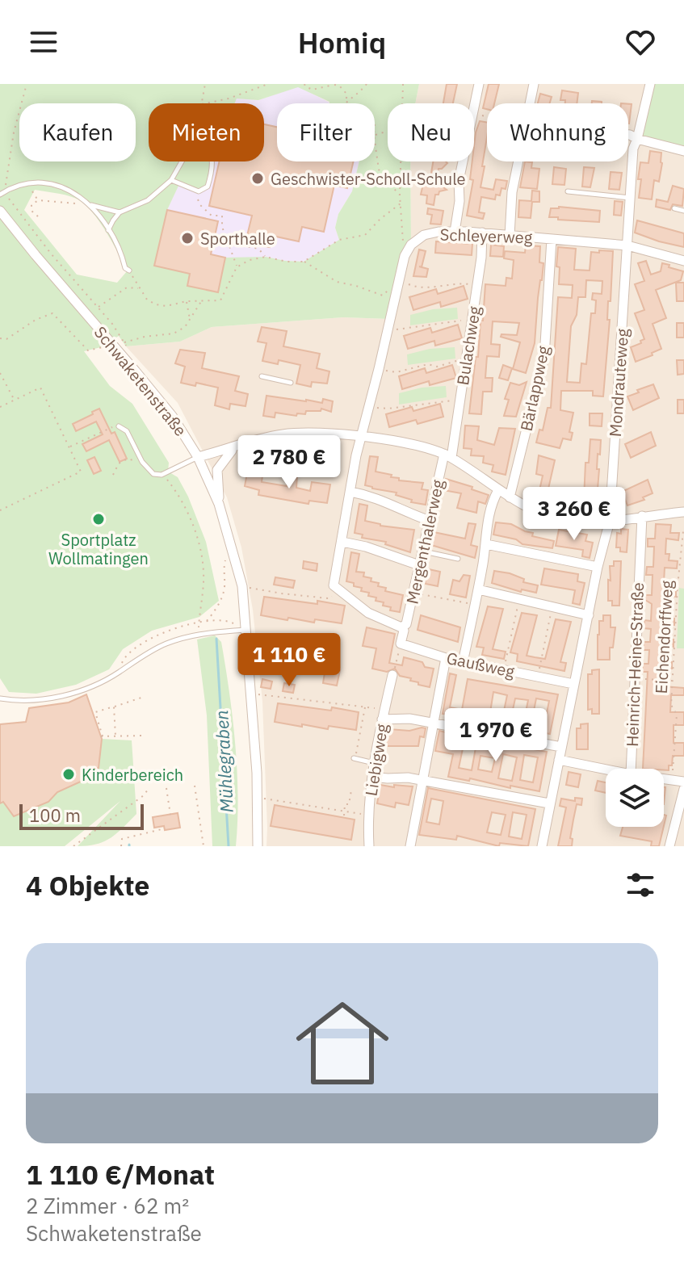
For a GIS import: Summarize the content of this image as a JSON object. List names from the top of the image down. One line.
{"streets":{"street":["Schleyerweg","Bulachweg","Schwaketenstraße","Mondrauteweg","Bärlappweg","Mergenthalerweg","Gaußweg","Heinrich-Heine-Straße","Liebigweg"],"path":["Eichendorffweg"]},"crossings":[["Schleyerweg","Bulachweg"],["Schleyerweg","Mondrauteweg"],["Schleyerweg","Bärlappweg"],["Bulachweg","Mergenthalerweg"],["Mondrauteweg","Gaußweg"]],"water":["Mühlegraben"],"places":["Geschwister-Scholl-Schule","Sporthalle","Sportplatz Wollmatingen","Kinderbereich"],"scale_bar":"100 m","page":{"header":"Homiq","chip":["Kaufen","Mieten","Filter","Neu","Wohnung"],"price":["2 780 €","3 260 €","1 110 €","1 970 €"],"scale":"100 m","heading":"4 Objekte","list":[{"name":"1 110 €/Monat","note":"2 Zimmer · 62 m² · Schwaketenstraße"}]}}
